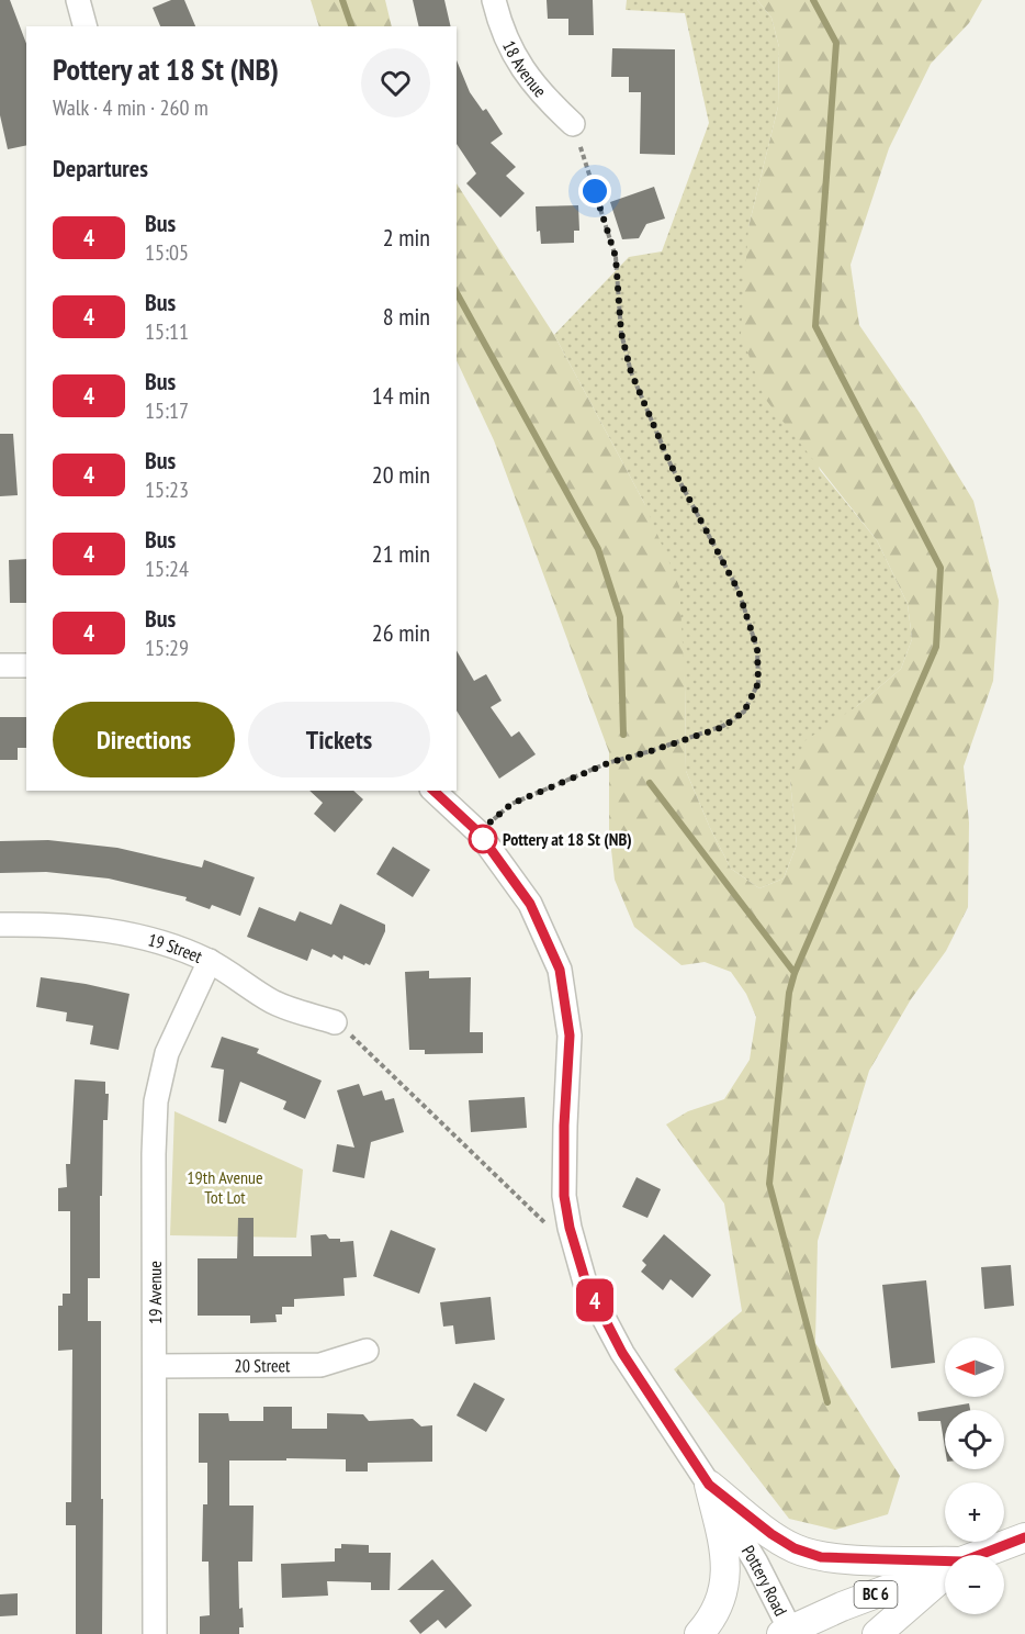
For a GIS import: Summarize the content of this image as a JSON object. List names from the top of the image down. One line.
{"streets":{"main road":["BC 6"],"street":["18 Avenue","19 Street","19 Avenue","20 Street","Pottery Road"]},"crossings":[["19 Street","19 Avenue"],["19 Avenue","20 Street"],["Pottery Road","BC 6"]],"parks":["19th Avenue Tot Lot"],"places":["Pottery at 18 St (NB)"],"lines":["bus line 4"],"north":"left","page":{"on_map":"4","heading":[["Pottery at 18 St (NB)","Walk · 4 min · 260 m"],"Departures"],"list":[{"mark":"4","name":"Bus","note":"15:05","value":"2 min"},{"mark":"4","name":"Bus","note":"15:11","value":"8 min"},{"mark":"4","name":"Bus","note":"15:17","value":"14 min"},{"mark":"4","name":"Bus","note":"15:23","value":"20 min"},{"mark":"4","name":"Bus","note":"15:24","value":"21 min"},{"mark":"4","name":"Bus","note":"15:29","value":"26 min"}],"buttons":["Directions","Tickets"],"map_buttons":["+","−"]}}
